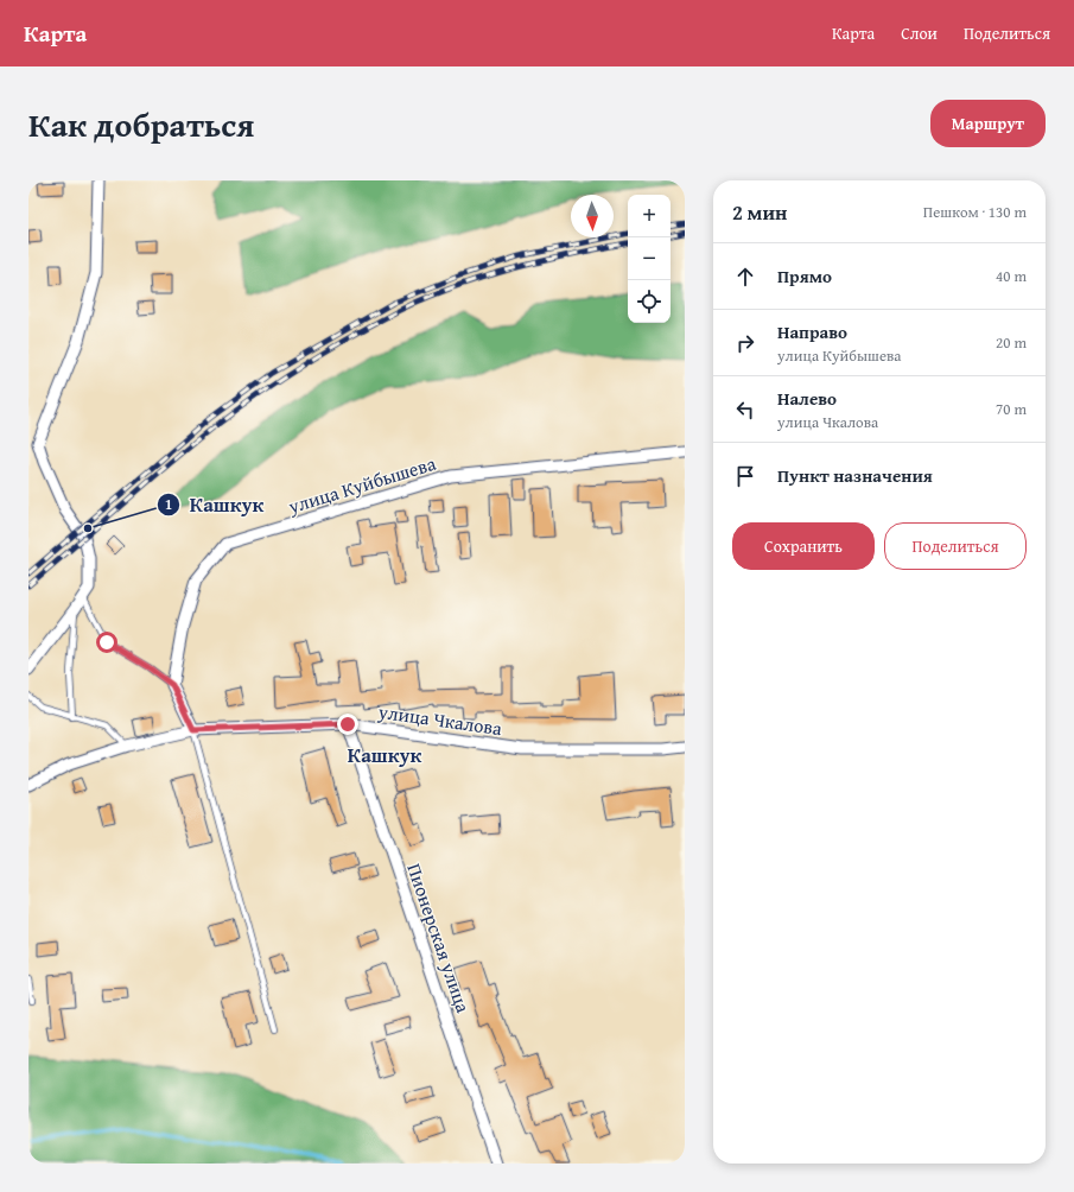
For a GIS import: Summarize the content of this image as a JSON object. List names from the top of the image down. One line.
{"streets":{"street":["улица Куйбышева","улица Чкалова","Пионерская улица"]},"crossings":[["улица Чкалова","Пионерская улица"]],"districts":["Кашкук"],"places":["Кашкук"],"north":"bottom","page":{"header":"Карта","nav":["Карта","Слои","Поделиться"],"title":"Как добраться","buttons":["Маршрут",["Сохранить","Поделиться"]],"heading":["2 мин","Пешком · 130 m"],"map_buttons":["+","−"],"list":[["Прямо","40 m"],["Направо","улица Куйбышева","20 m"],["Налево","улица Чкалова","70 m"],"Пункт назначения"]}}
